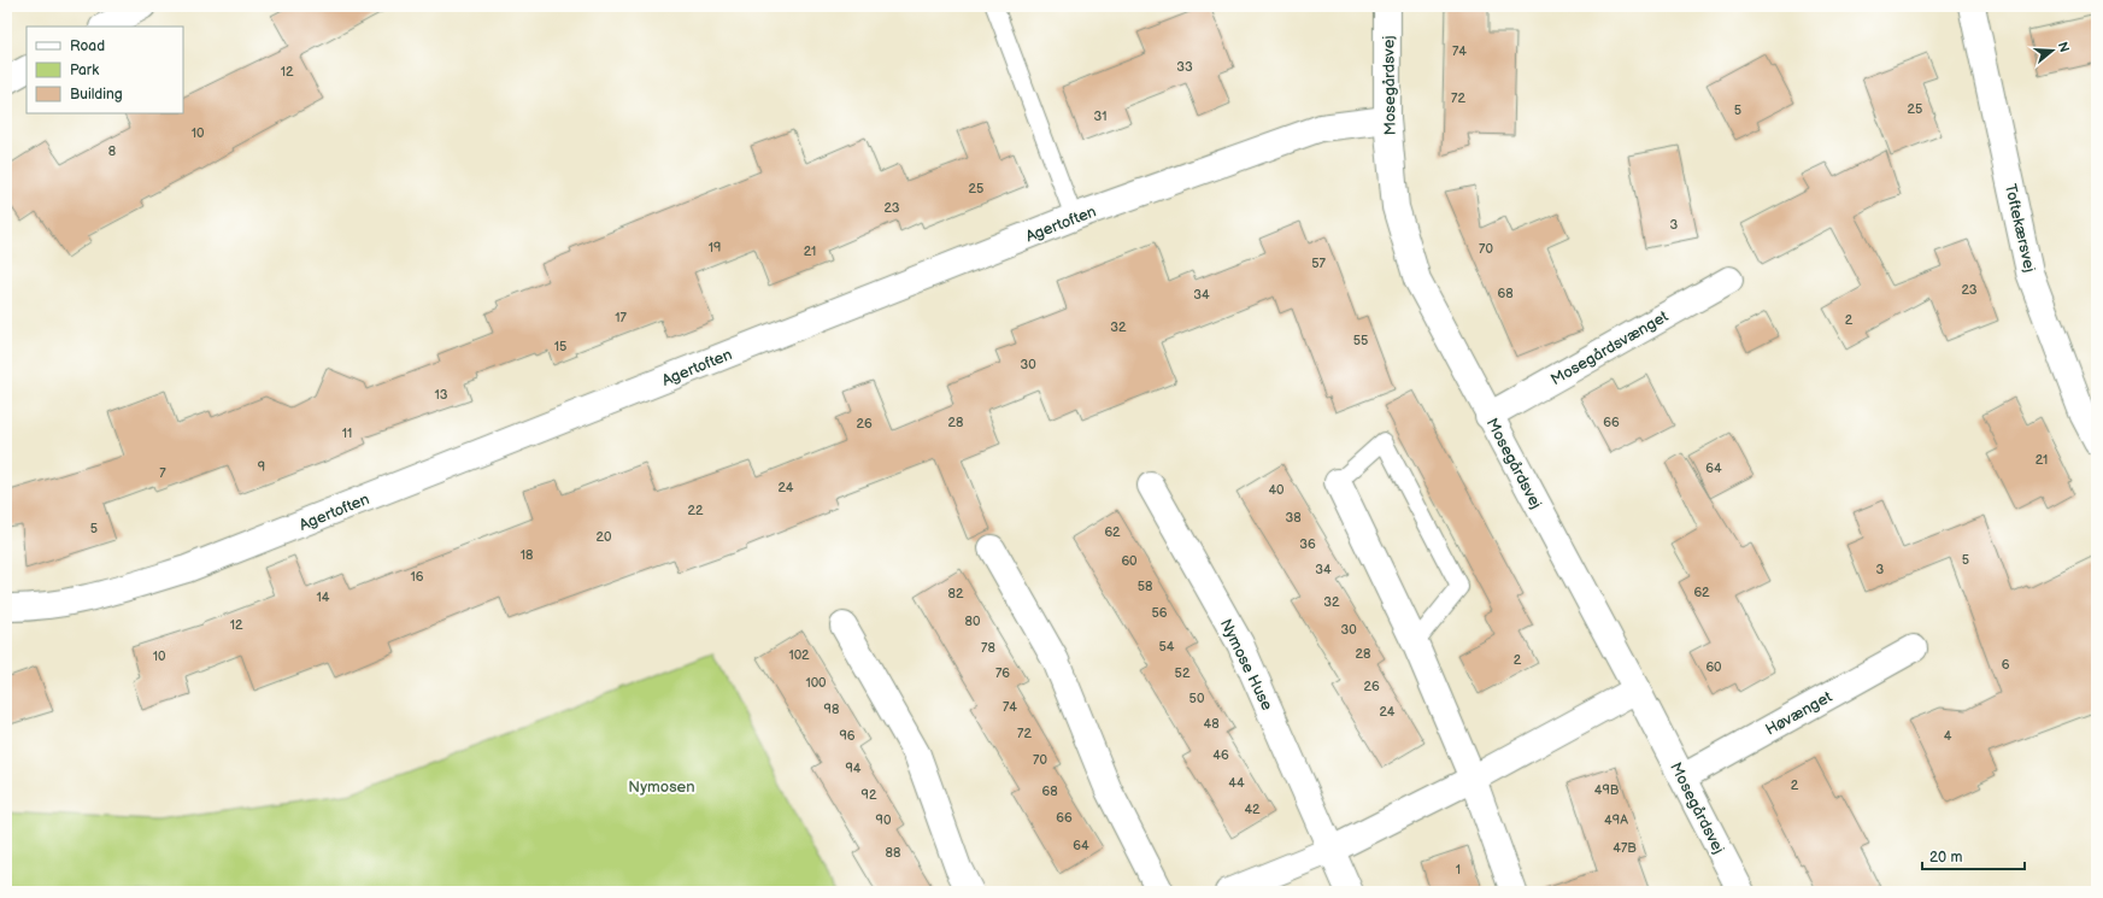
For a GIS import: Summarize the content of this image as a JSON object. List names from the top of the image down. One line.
{"streets":{"street":["Mosegårdsvej","Agertoften","Toftekærsvej","Mosegårdsvænget","Nymose Huse","Høvænget"]},"crossings":[["Mosegårdsvej","Agertoften"],["Mosegårdsvej","Mosegårdsvænget"],["Mosegårdsvej","Høvænget"]],"parks":["Nymosen"],"house_numbers":["74","33","12","72","25","5","31","10","8","25","23","3","19","70","21","57","23","68","34","17","2","32","55","15","30","13","28","66","26","11","21","9","64","7","24","40","22","38","5","62","20","36","18","5","60","34","3","16","58","62","82","14","32","56","80","12","30","54","78","28","102","10","2","6","60","76","52","100","26","50","74","98","24","48","72","96","4","46","70","94","44","2","49B","68","92","42","66","90","49A","64","47B","88","1"],"legend":["Road","Park","Building"],"scale_bar":"20 m","north":"right"}
